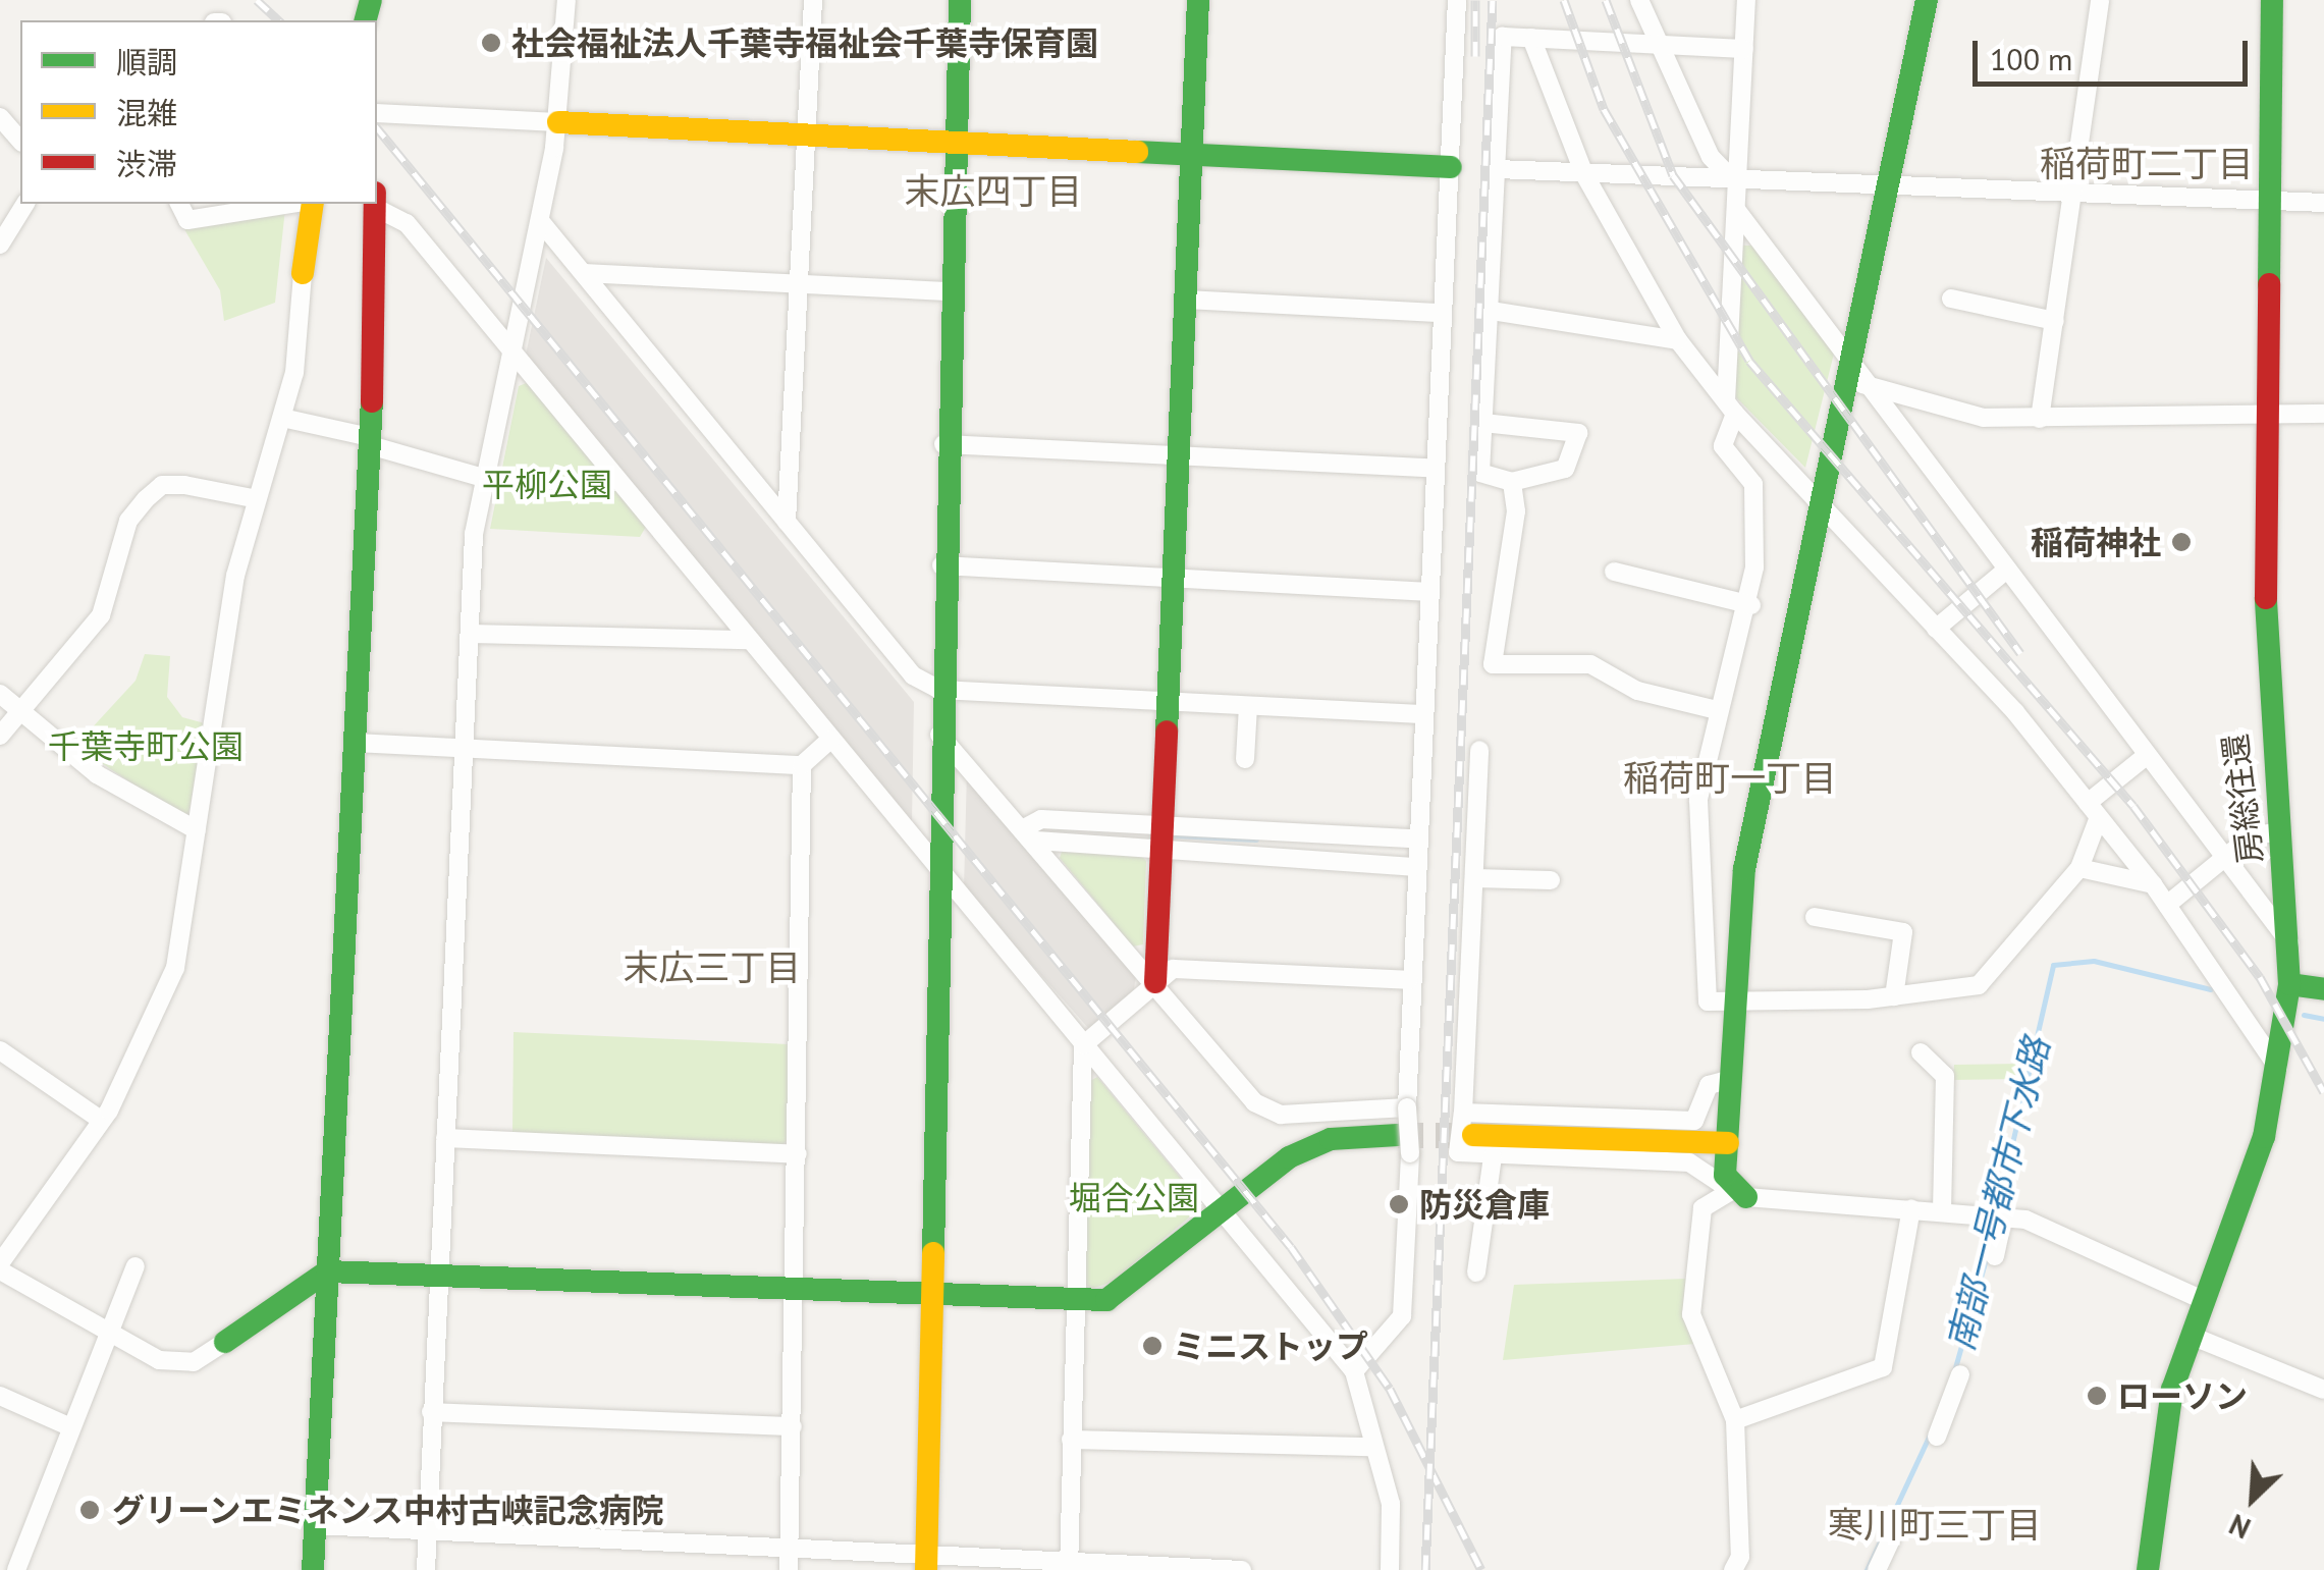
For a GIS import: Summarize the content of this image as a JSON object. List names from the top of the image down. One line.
{"streets":{"street":["房総往還"]},"districts":["稲荷町二丁目","末広四丁目","稲荷町一丁目","末広三丁目","寒川町三丁目"],"water":["南部一号都市下水路"],"parks":["平柳公園","千葉寺町公園","堀合公園"],"places":["社会福祉法人千葉寺福祉会千葉寺保育園","稲荷神社","防災倉庫","ミニストップ","ローソン","グリーンエミネンス中村古峡記念病院"],"legend":["順調","混雑","渋滞"],"scale_bar":"100 m","north":"bottom left"}
